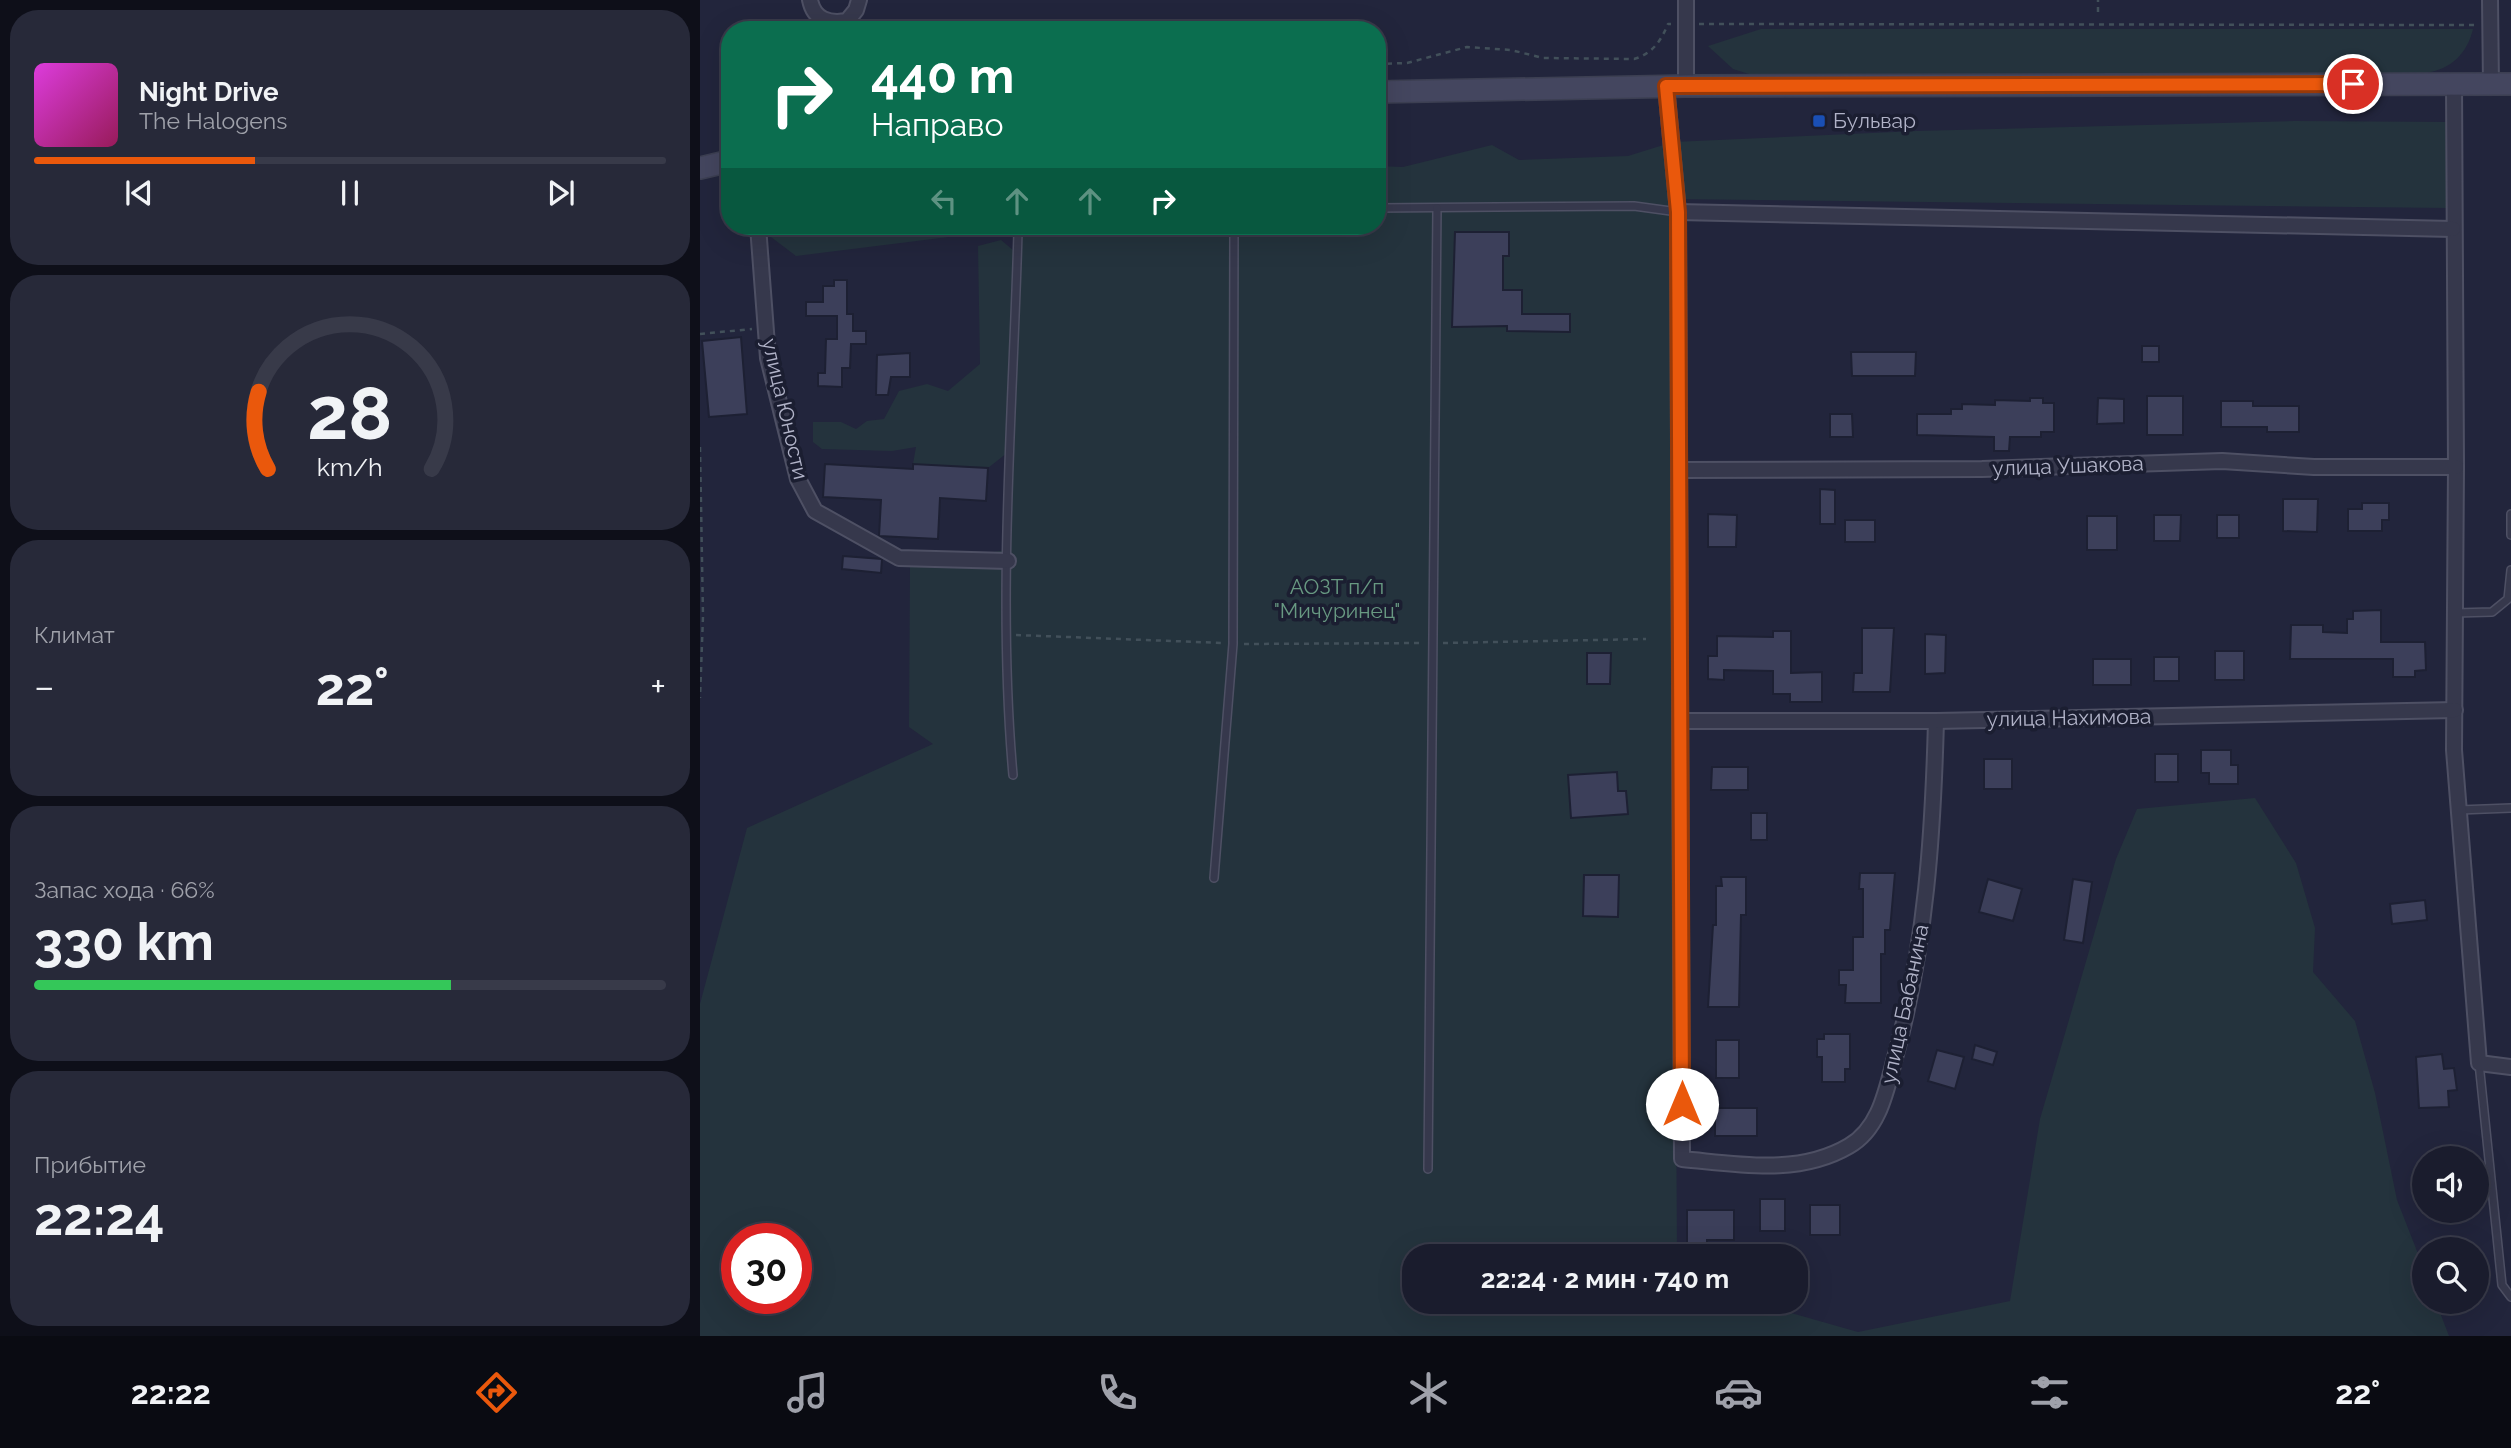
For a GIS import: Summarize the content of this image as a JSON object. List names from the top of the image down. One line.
{"streets":{"street":["улица Юности","улица Ушакова","улица Нахимова","улица Бабанина"]},"crossings":[["улица Нахимова","улица Бабанина"]],"parks":["АОЗТ п/п \"Мичуринец\""],"places":{"transit":["Бульвар"]},"page":{"turn":["440 m","Направо"],"song":["Night Drive","The Halogens"],"tile":["Климат",["Запас хода · 66%","330 km"],["Прибытие","22:24"]],"heat":["−","22°","+"],"limit":"30","trip":"22:24 · 2 мин · 740 m","tabs":["22:22","22°"],"gauge":["28","km/h"]}}
